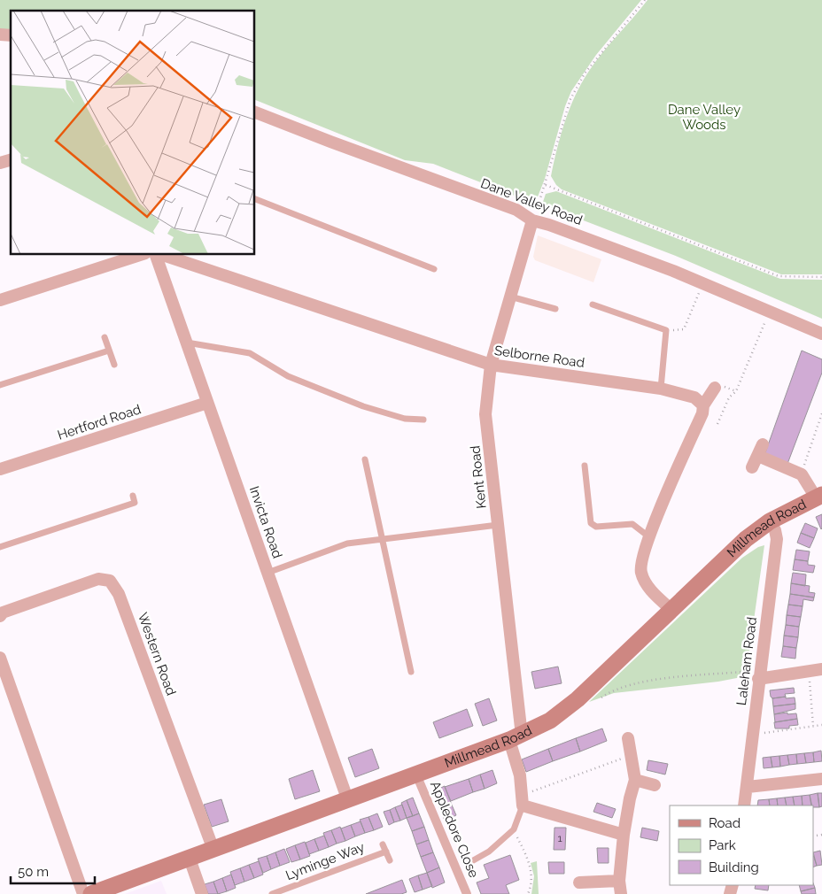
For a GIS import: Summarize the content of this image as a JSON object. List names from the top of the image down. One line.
{"streets":{"main road":["Millmead Road"],"street":["Dane Valley Road","Selborne Road","Hertford Road","Kent Road","Invicta Road","Western Road","Laleham Road","Appledore Close"],"lane":["Lyminge Way"]},"crossings":[["Dane Valley Road","Kent Road"],["Selborne Road","Kent Road"],["Hertford Road","Invicta Road"],["Kent Road","Millmead Road"],["Invicta Road","Millmead Road"],["Millmead Road","Western Road"],["Millmead Road","Laleham Road"],["Millmead Road","Appledore Close"]],"parks":["Dane Valley Woods"],"house_numbers":["1"],"legend":["Road","Park","Building"],"scale_bar":"50 m"}
